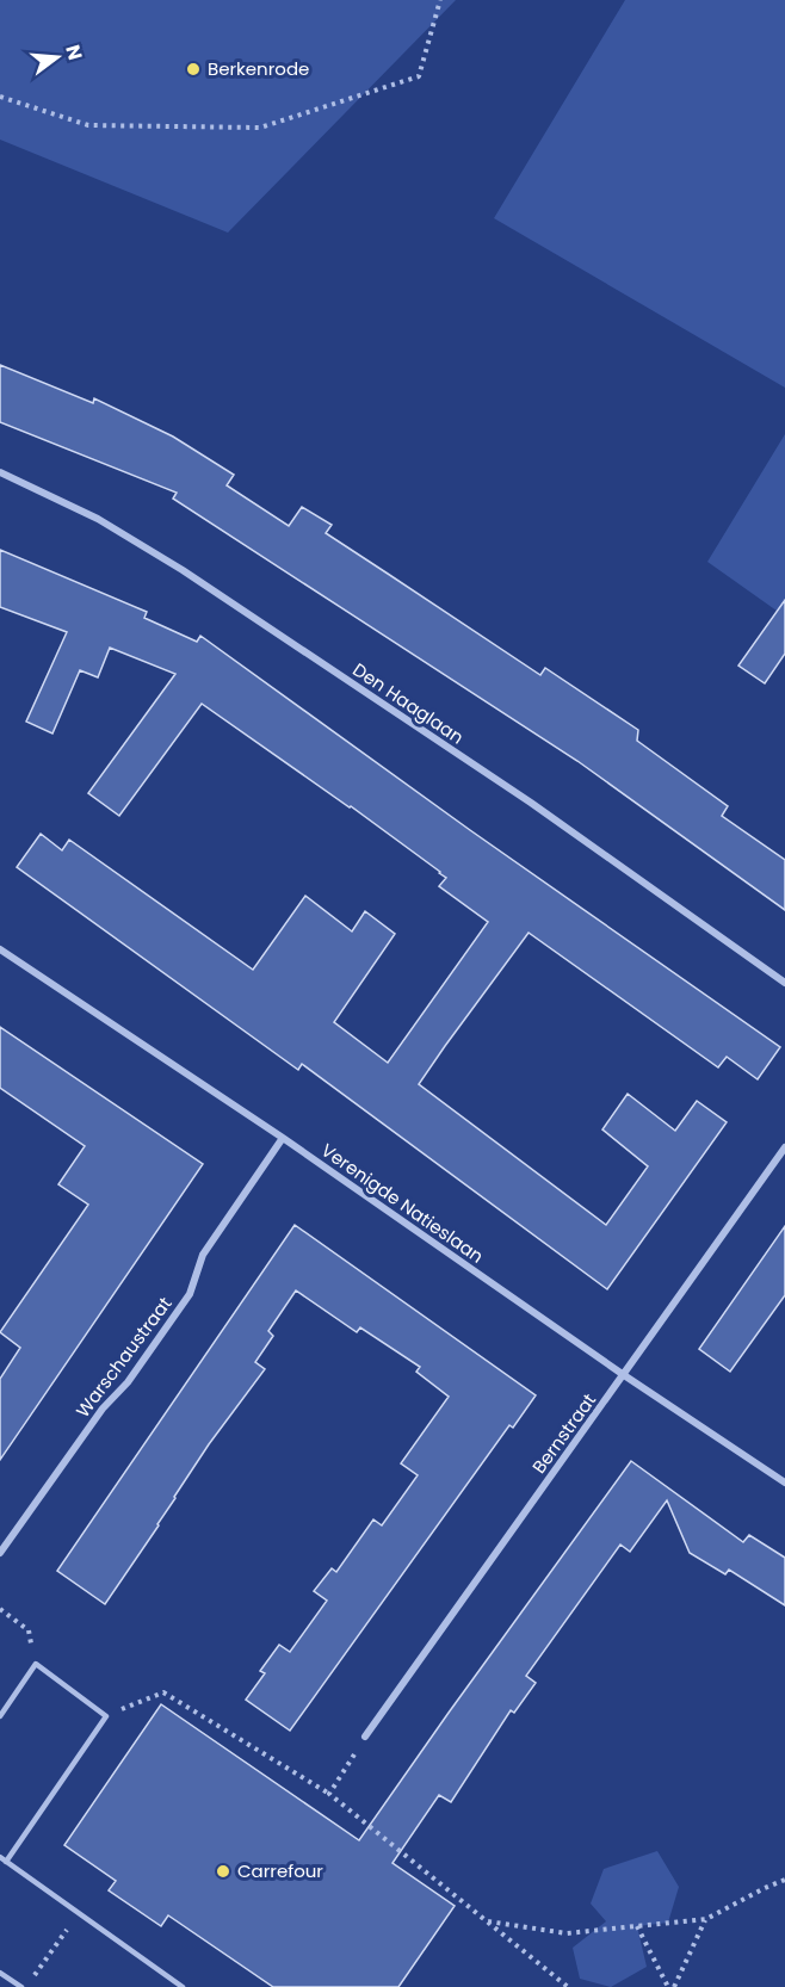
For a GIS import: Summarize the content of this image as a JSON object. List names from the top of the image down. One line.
{"streets":{"street":["Den Haaglaan","Verenigde Natieslaan","Warschaustraat","Bernstraat"]},"crossings":[["Verenigde Natieslaan","Warschaustraat"],["Verenigde Natieslaan","Bernstraat"]],"places":["Berkenrode","Carrefour"],"north":"right"}
